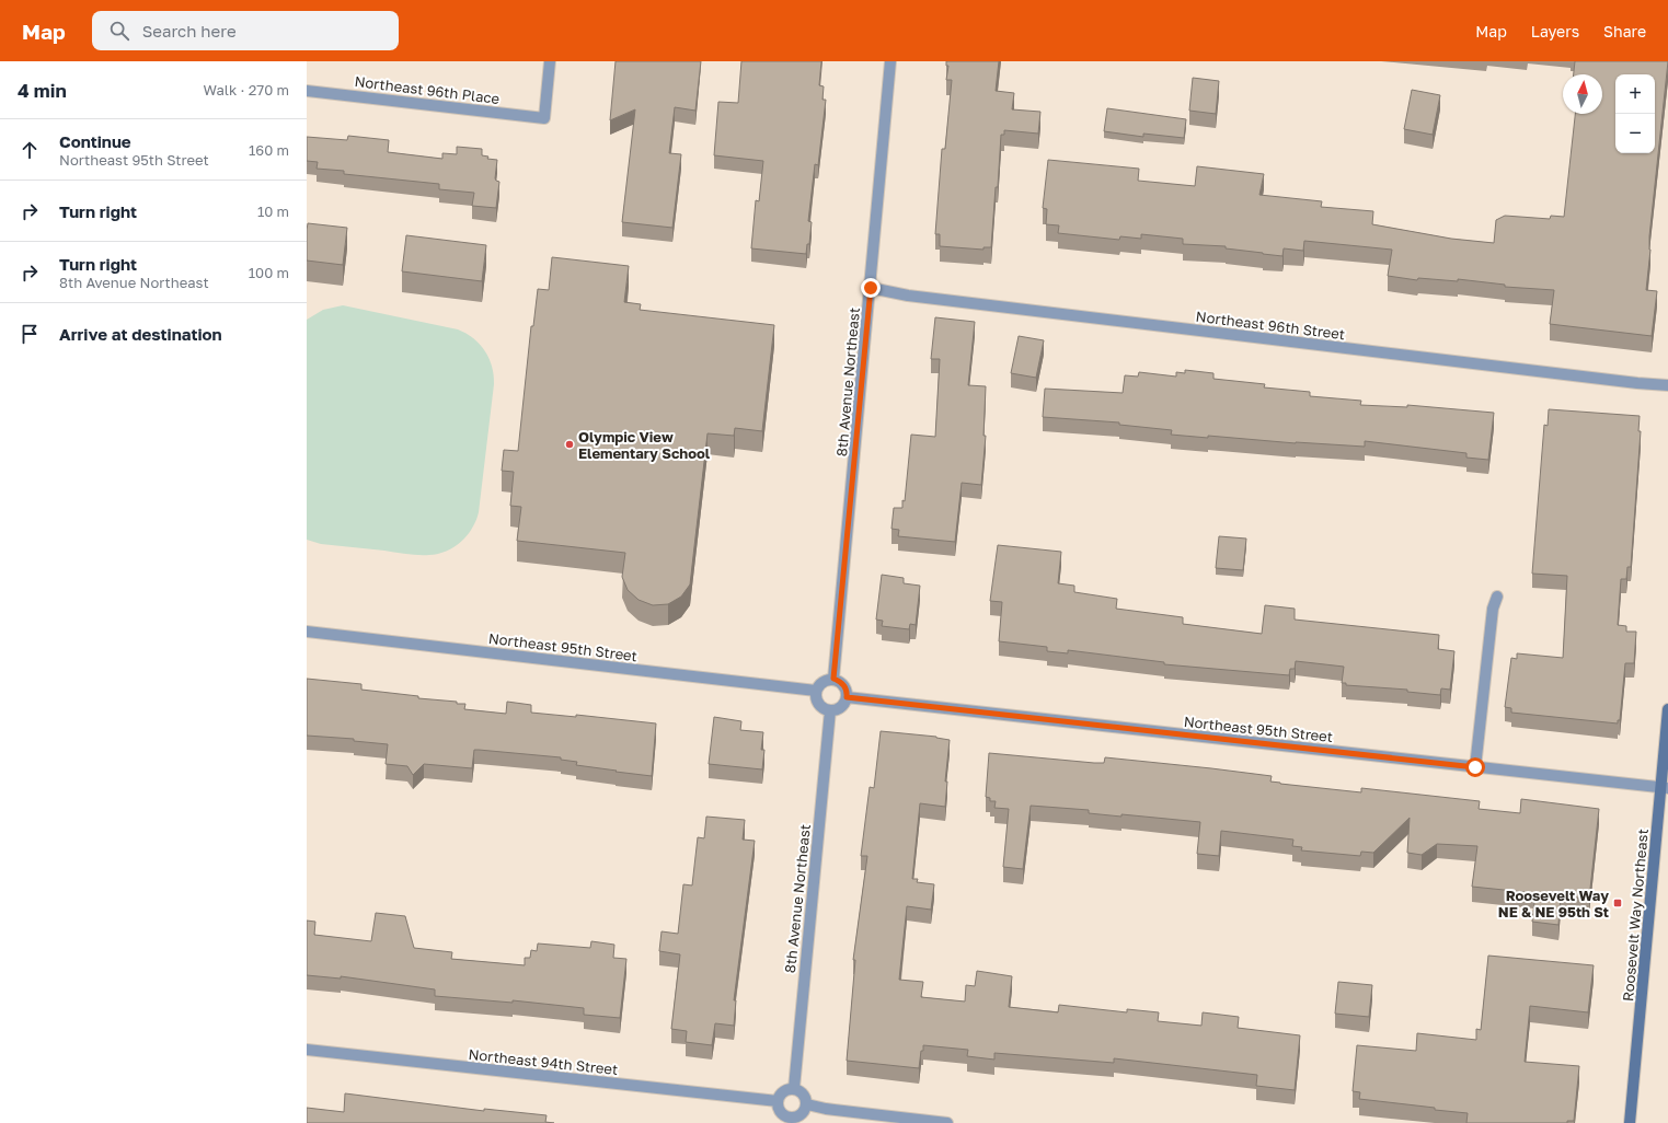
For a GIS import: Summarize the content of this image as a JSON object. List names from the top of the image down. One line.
{"streets":{"main road":["Roosevelt Way Northeast"],"street":["Northeast 96th Place","Northeast 96th Street","8th Avenue Northeast","Northeast 95th Street","Northeast 94th Street"]},"crossings":[["Northeast 96th Street","8th Avenue Northeast"],["8th Avenue Northeast","Northeast 95th Street"],["8th Avenue Northeast","Northeast 94th Street"],["Northeast 95th Street","Roosevelt Way Northeast"]],"places":{"other":["Olympic View Elementary School"],"transit":["Roosevelt Way NE & NE 95th St"]},"north":"top","page":{"header":"Map","search":"Search here","nav":["Map","Layers","Share"],"heading":["4 min","Walk · 270 m"],"map_buttons":["+","−"],"list":[["Continue","Northeast 95th Street","160 m"],["Turn right","10 m"],["Turn right","8th Avenue Northeast","100 m"],"Arrive at destination"]}}
